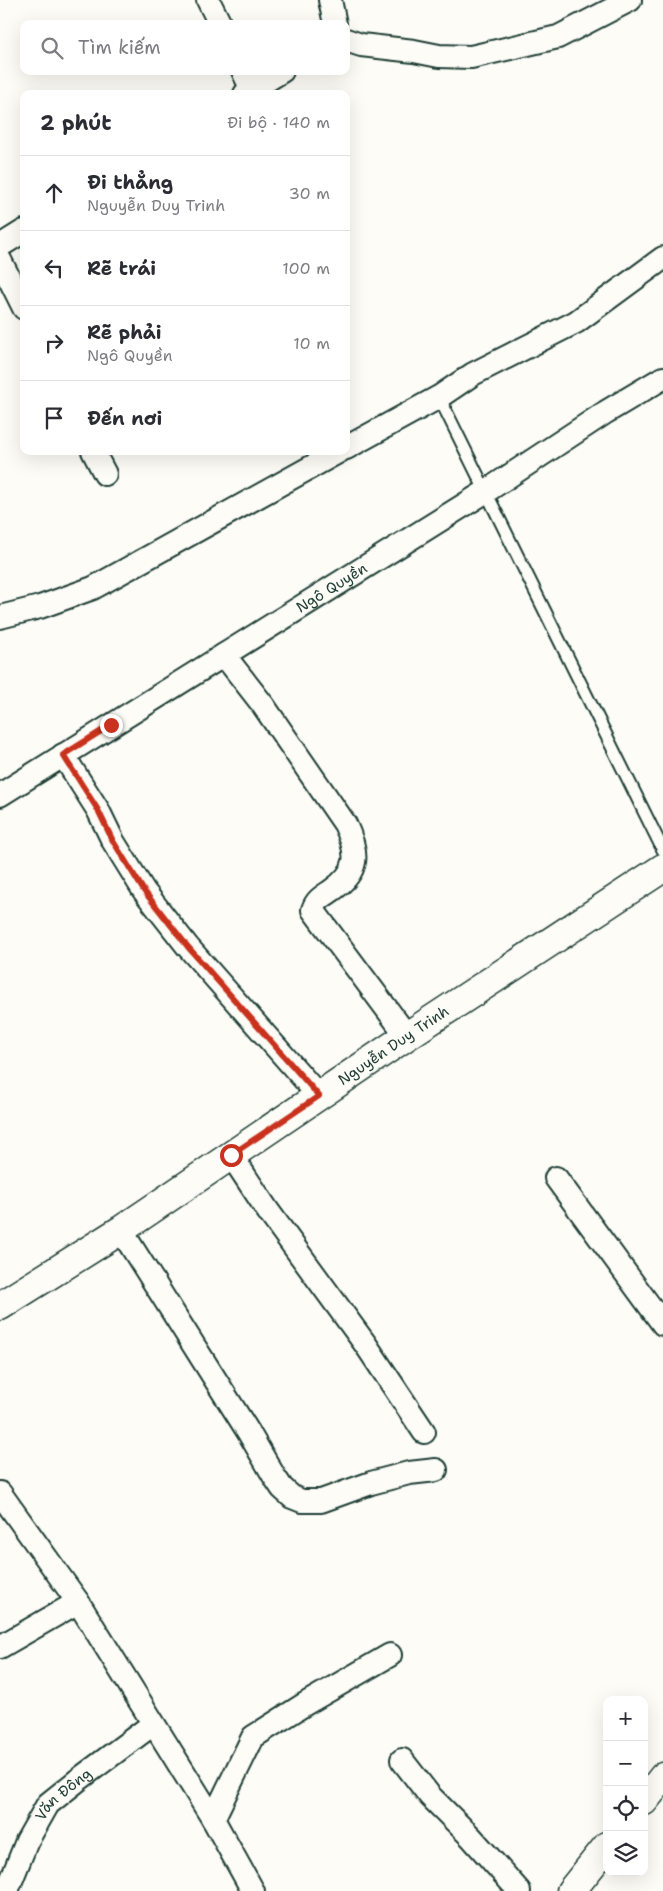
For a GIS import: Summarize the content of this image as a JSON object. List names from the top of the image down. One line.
{"streets":{"street":["Ngô Quyền","Nguyễn Duy Trinh","Văn Đông"]},"page":{"search":"Tìm kiếm","heading":["2 phút","Đi bộ · 140 m"],"list":[["Đi thẳng","Nguyễn Duy Trinh","30 m"],["Rẽ trái","100 m"],["Rẽ phải","Ngô Quyền","10 m"],"Đến nơi"],"map_buttons":["+","−"]}}
